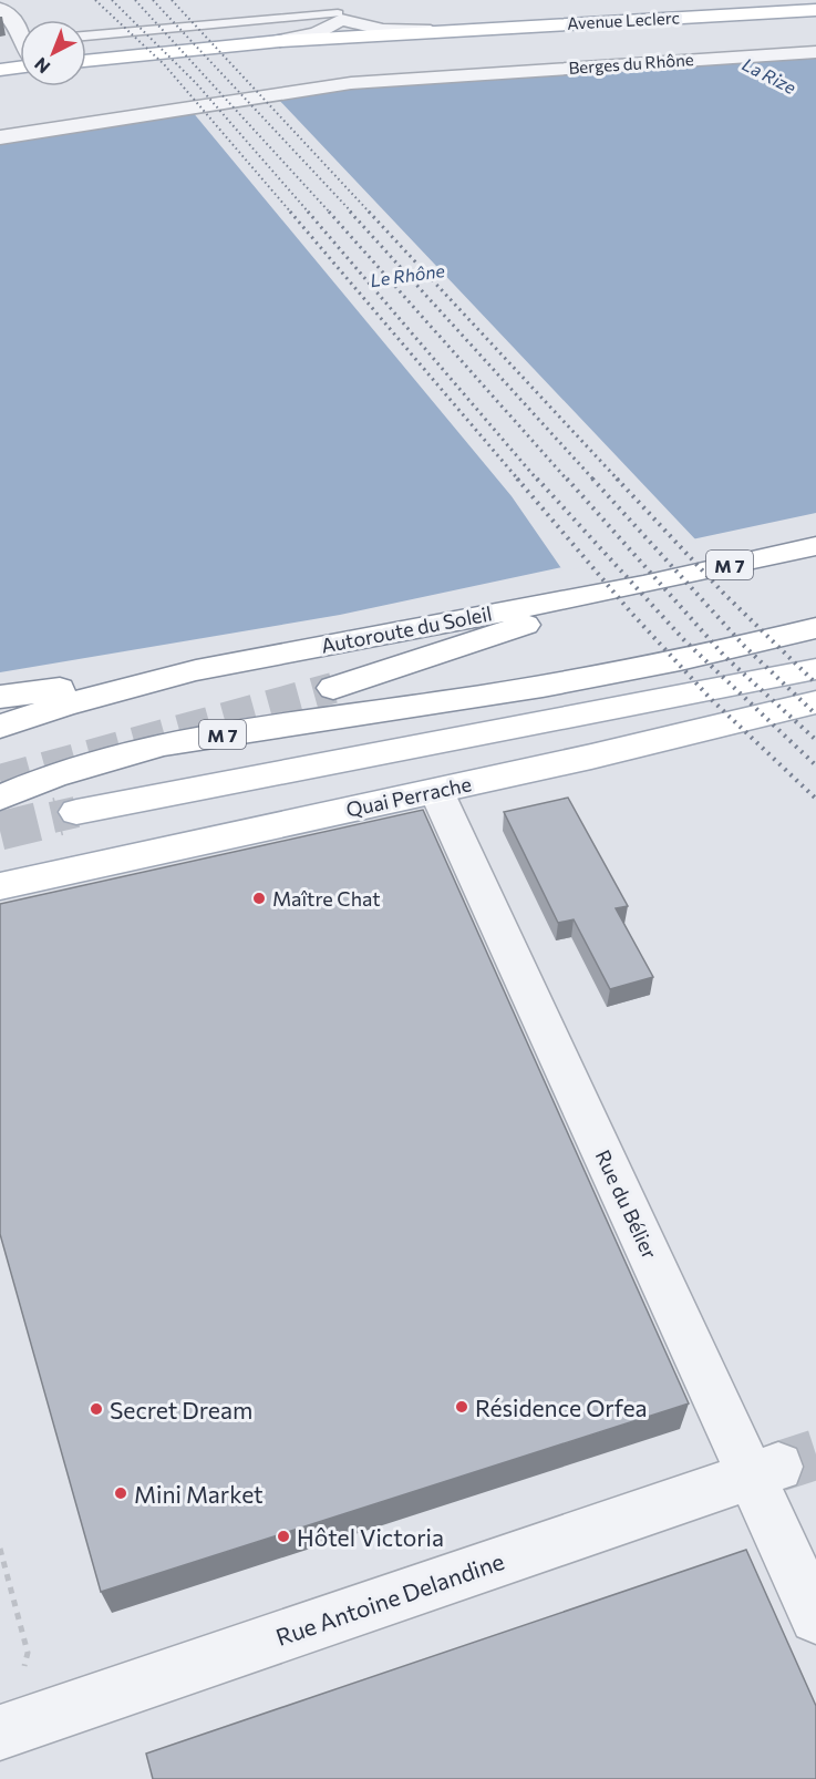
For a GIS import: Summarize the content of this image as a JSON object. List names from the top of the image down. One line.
{"streets":{"main road":["Avenue Leclerc","M 7","Autoroute du Soleil","Quai Perrache"],"street":["Berges du Rhône","Rue du Bélier","Rue Antoine Delandine"]},"crossings":[["Quai Perrache","Rue du Bélier"],["Rue du Bélier","Rue Antoine Delandine"]],"water":["La Rize","Le Rhône"],"places":["Maître Chat","Résidence Orfea","Secret Dream","Mini Market","Hôtel Victoria"],"north":"bottom left"}
